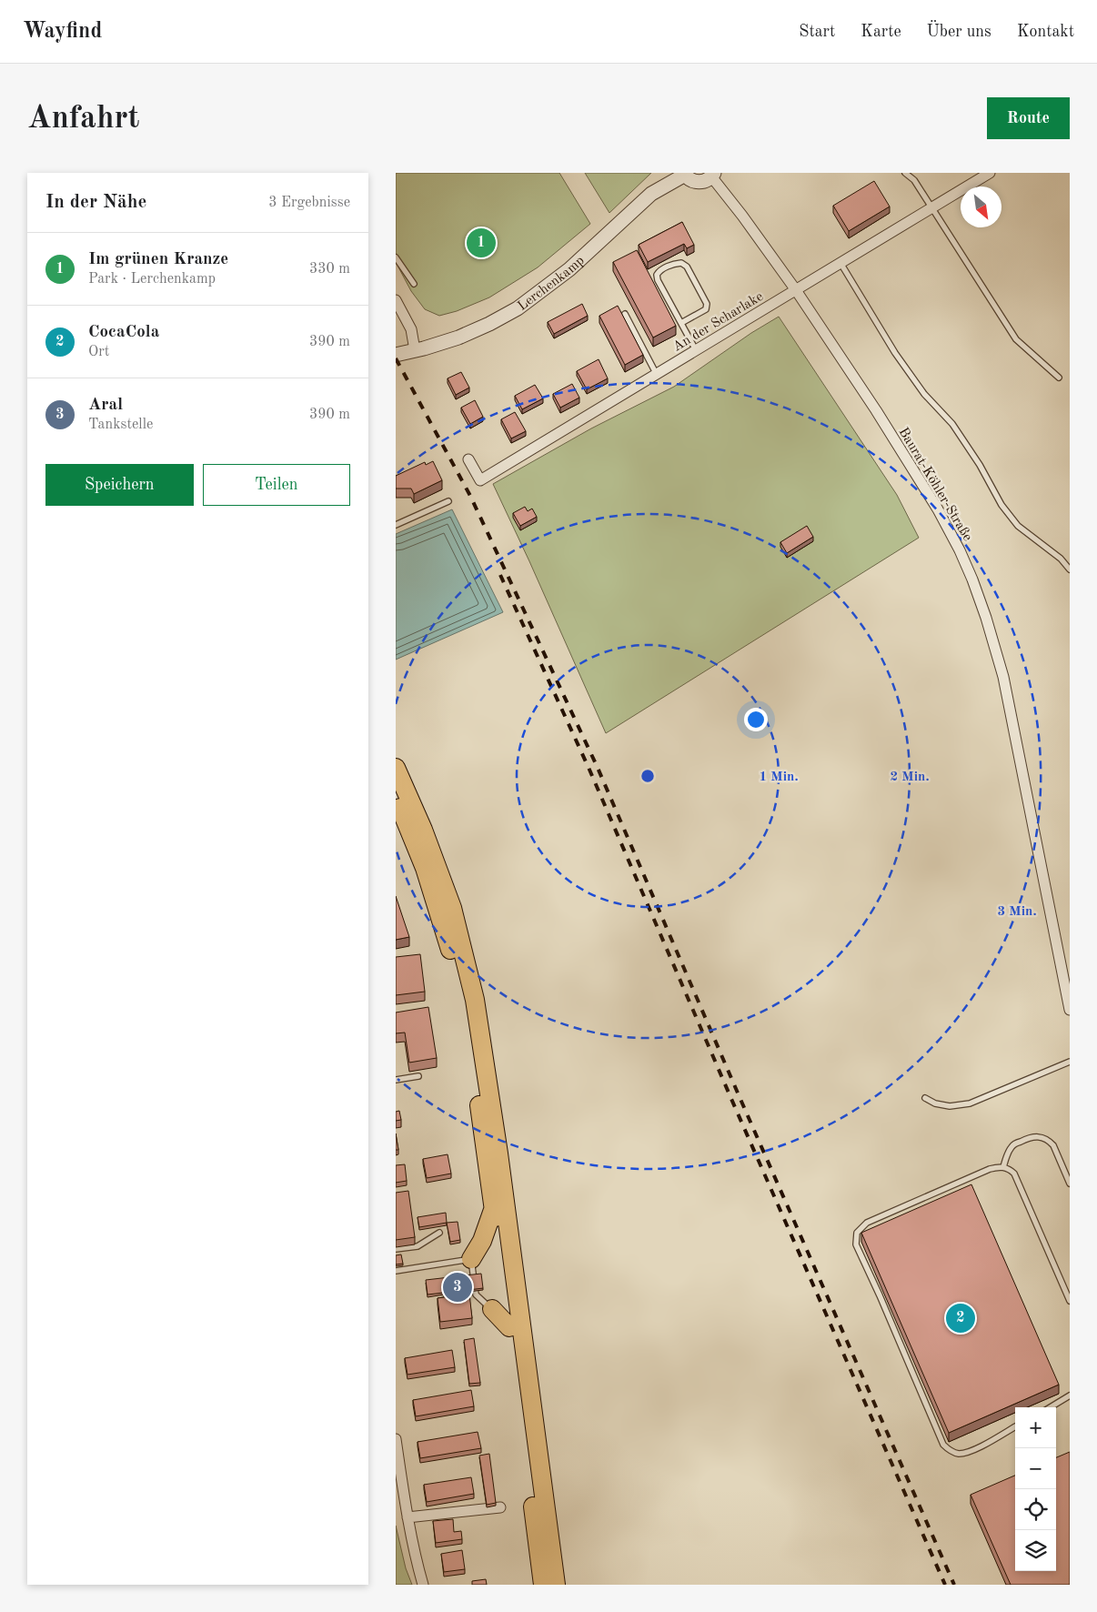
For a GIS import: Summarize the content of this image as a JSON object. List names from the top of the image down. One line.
{"streets":{"street":["Lerchenkamp","An der Scharlake","Baurat-Köhler-Straße"]},"crossings":[["An der Scharlake","Baurat-Köhler-Straße"]],"north":"bottom right","page":{"header":"Wayfind","nav":["Start","Karte","Über uns","Kontakt"],"buttons":["Route",["Speichern","Teilen"]],"title":"Anfahrt","heading":["In der Nähe","3 Ergebnisse"],"pins":["1","3","2"],"list":[{"mark":"1","name":"Im grünen Kranze","note":"Park · Lerchenkamp","value":"330 m"},{"mark":"2","name":"CocaCola","note":"Ort","value":"390 m"},{"mark":"3","name":"Aral","note":"Tankstelle","value":"390 m"}],"map_buttons":["+","−"]},"rings":["1 Min.","2 Min.","3 Min."]}
